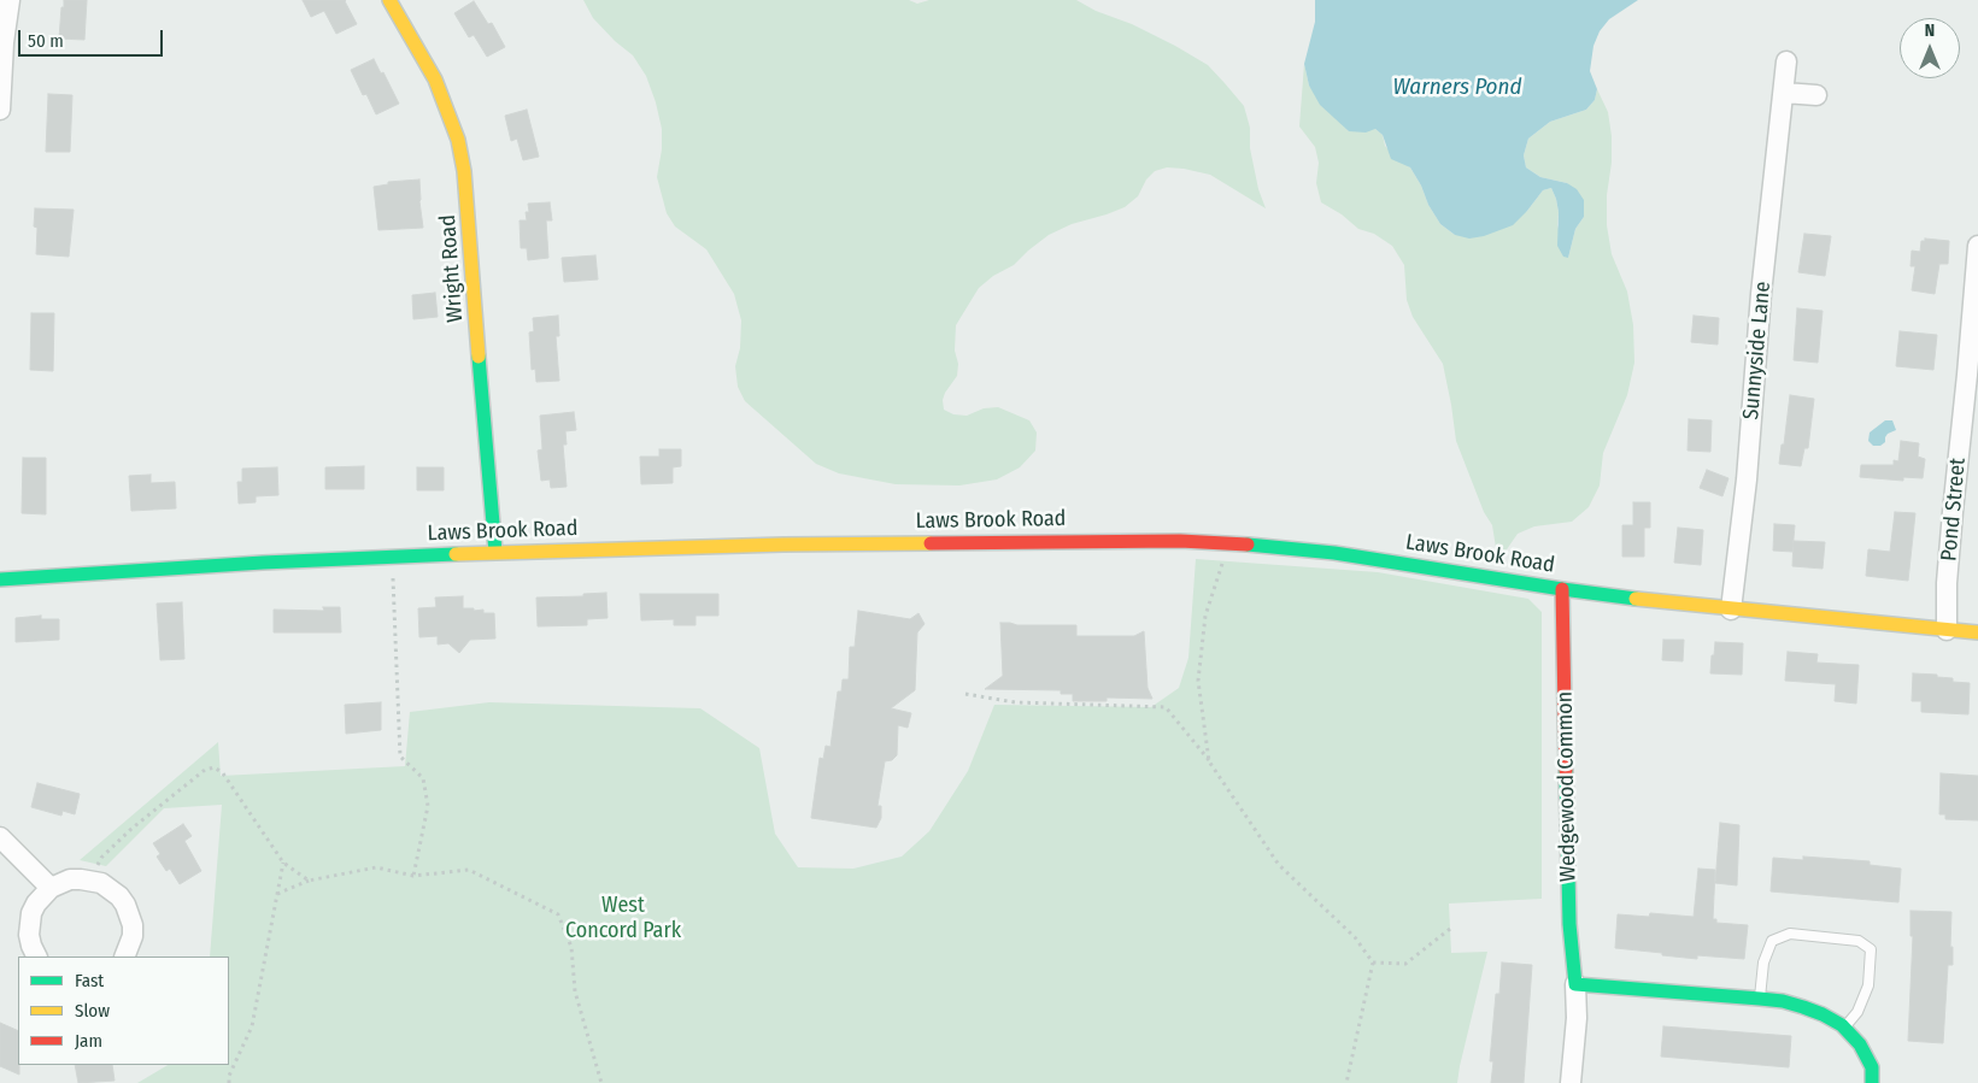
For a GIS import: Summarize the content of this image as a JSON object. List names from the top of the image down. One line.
{"streets":{"street":["Wright Road","Sunnyside Lane","Pond Street","Laws Brook Road","Wedgewood Common"]},"crossings":[["Wright Road","Laws Brook Road"],["Sunnyside Lane","Laws Brook Road"],["Pond Street","Laws Brook Road"],["Laws Brook Road","Wedgewood Common"]],"water":["Warners Pond"],"parks":["West Concord Park"],"legend":["Fast","Slow","Jam"],"scale_bar":"50 m","north":"top"}
